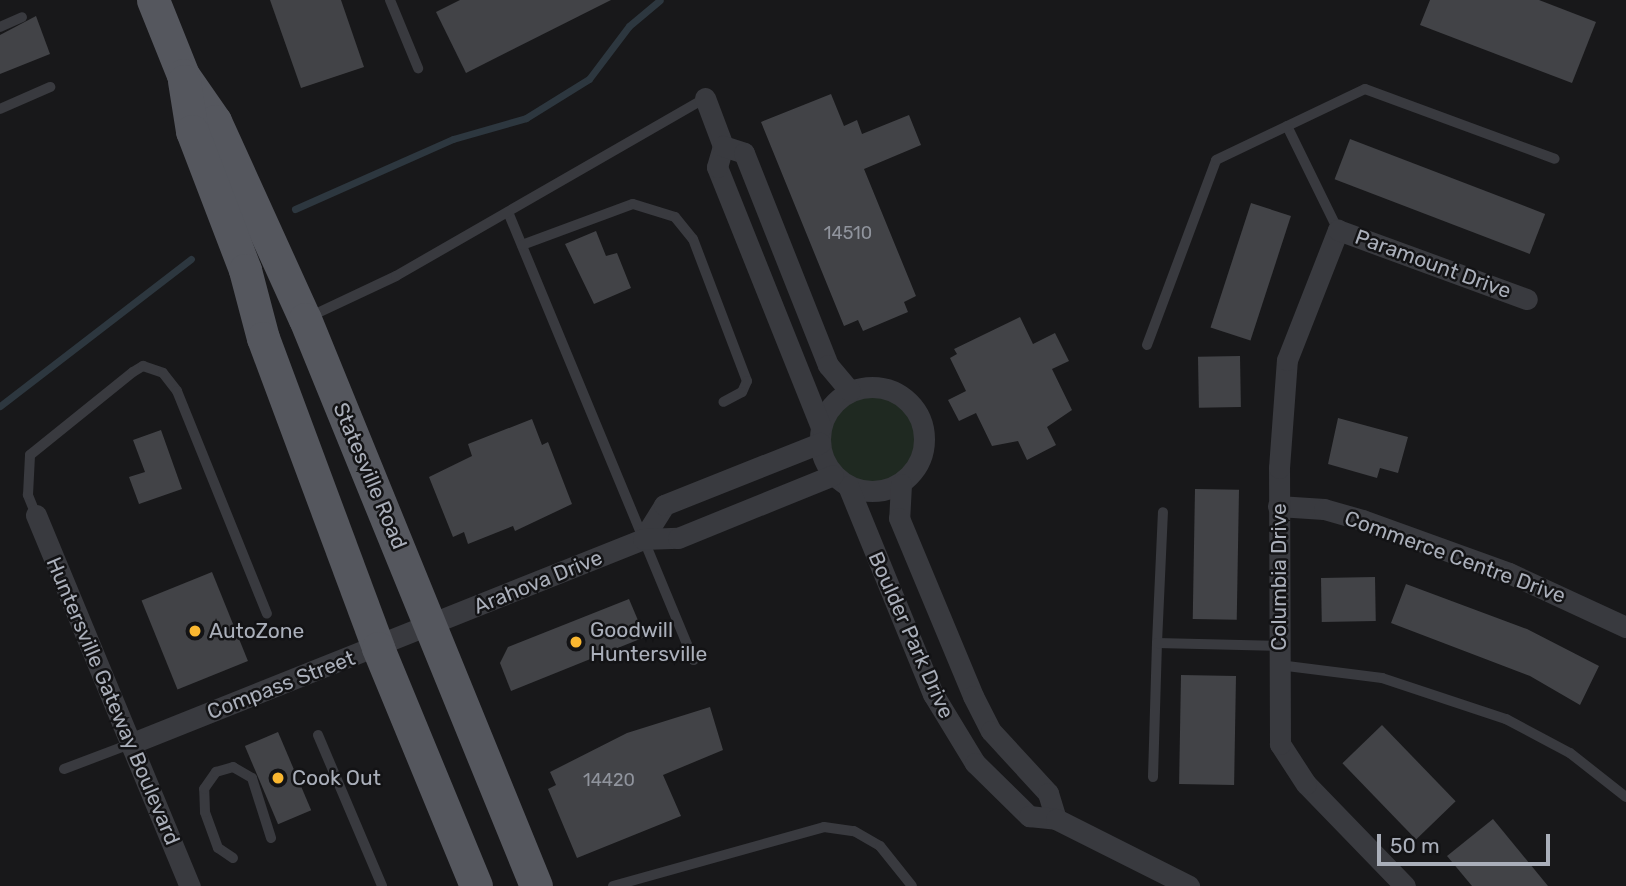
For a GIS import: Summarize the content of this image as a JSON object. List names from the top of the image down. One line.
{"streets":{"main road":["Statesville Road"],"street":["Paramount Drive","Commerce Centre Drive","Columbia Drive","Arahova Drive","Boulder Park Drive","Compass Street","Huntersville Gateway Boulevard"]},"crossings":[["Paramount Drive","Columbia Drive"],["Statesville Road","Arahova Drive"],["Statesville Road","Compass Street"],["Commerce Centre Drive","Columbia Drive"],["Arahova Drive","Boulder Park Drive"],["Arahova Drive","Compass Street"],["Compass Street","Huntersville Gateway Boulevard"]],"places":["AutoZone","Goodwill Huntersville","Cook Out"],"house_numbers":["14510","14420"],"scale_bar":"50 m"}
